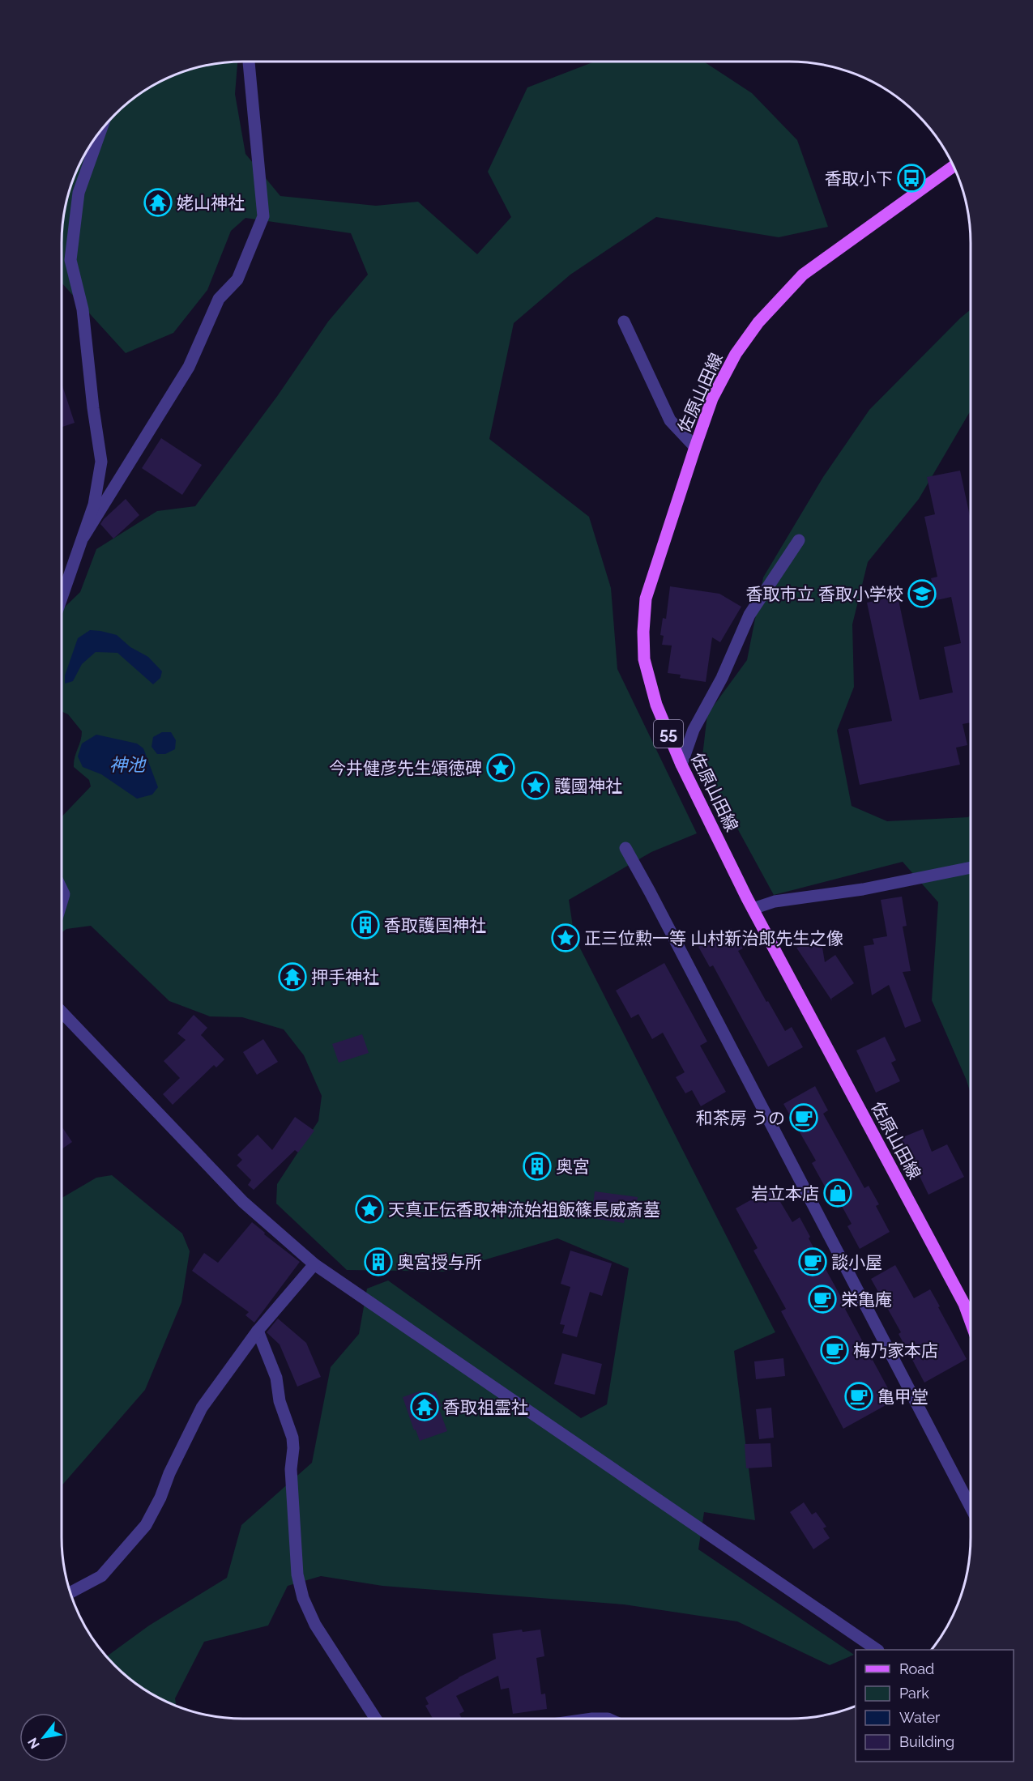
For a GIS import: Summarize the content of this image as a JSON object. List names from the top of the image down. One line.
{"streets":{"main road":["佐原山田線","55"]},"water":["神池"],"places":{"bus stop":["香取小下"],"temple":["姥山神社","押手神社","香取祖霊社"],"school or university":["香取市立 香取小学校"],"place":["今井健彦先生頌徳碑","護國神社","正三位勲一等 山村新治郎先生之像","天真正伝香取神流始祖飯篠長威斎墓"],"building":["香取護国神社","奥宮","奥宮授与所"],"cafe":["和茶房 うの","談小屋","栄亀庵","梅乃家本店","亀甲堂"],"shop":["岩立本店"]},"legend":["Road","Park","Water","Building"],"north":"bottom left"}
